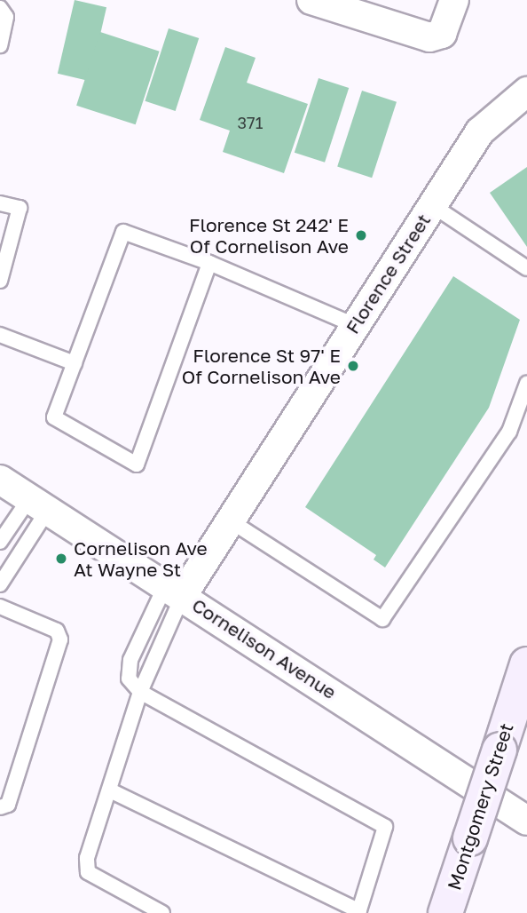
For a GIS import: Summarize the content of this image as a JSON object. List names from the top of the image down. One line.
{"streets":{"main road":["Montgomery Street"],"street":["Florence Street","Cornelison Avenue"]},"crossings":[["Florence Street","Cornelison Avenue"]],"places":["Florence St 242' E Of Cornelison Ave","Florence St 97' E Of Cornelison Ave","Cornelison Ave At Wayne St"],"house_numbers":["371"]}
